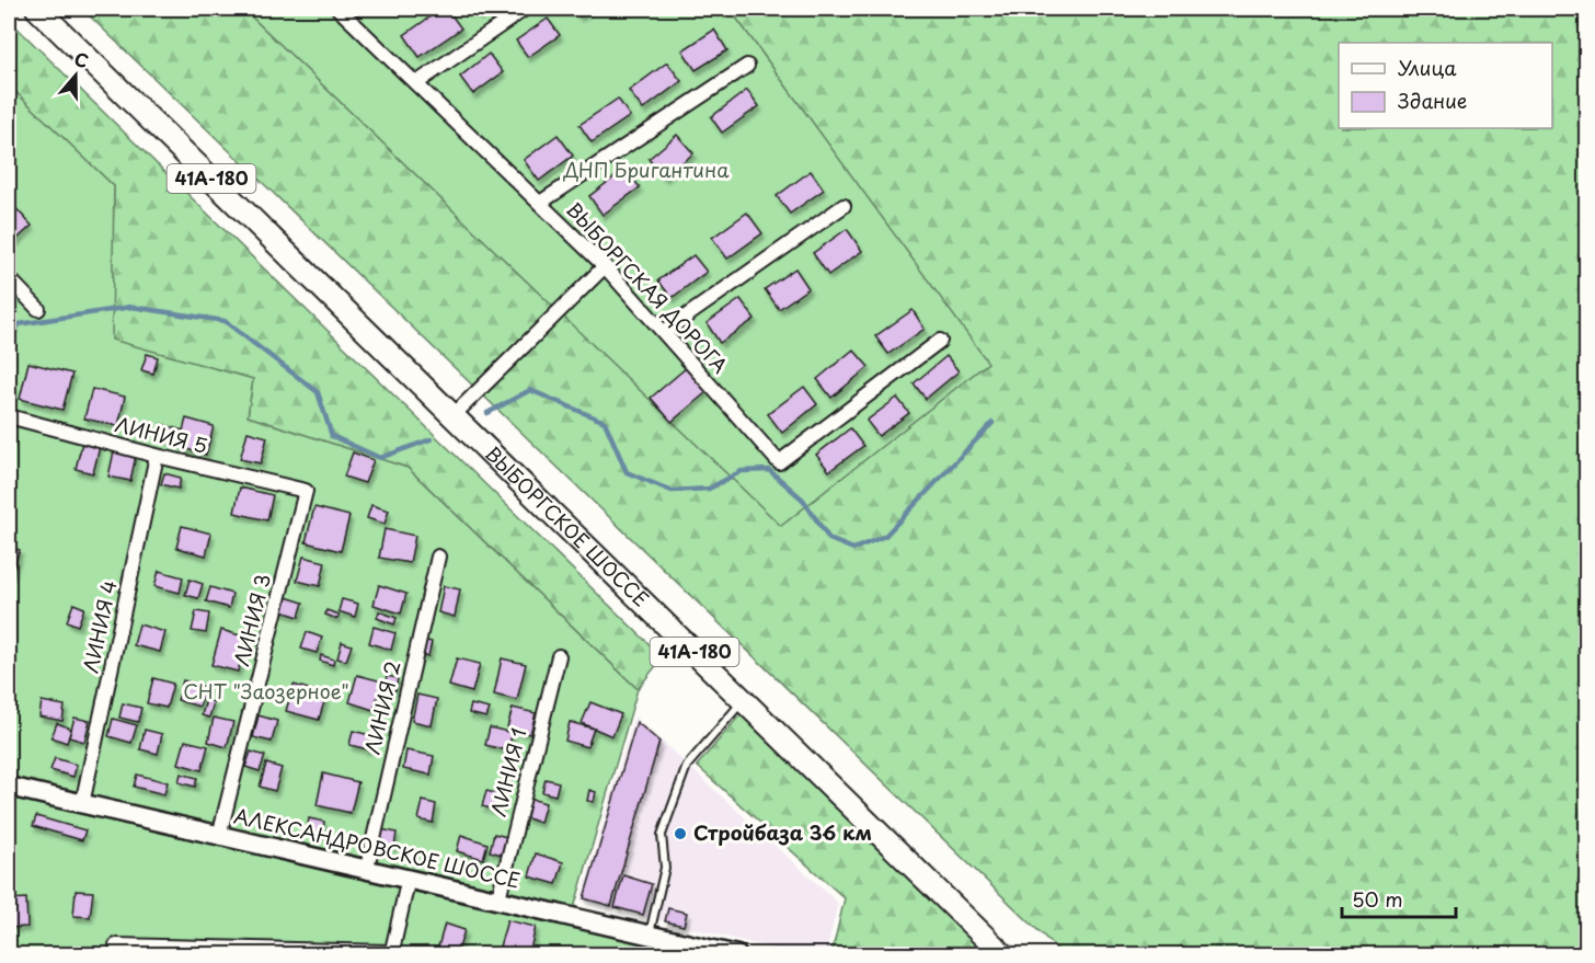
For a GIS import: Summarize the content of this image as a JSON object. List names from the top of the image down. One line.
{"streets":{"main road":["41А-180","ВЫБОРГСКОЕ ШОССЕ"],"street":["ВЫБОРГСКАЯ ДОРОГА","ЛИНИЯ 5","ЛИНИЯ 3","ЛИНИЯ 4","ЛИНИЯ 2","ЛИНИЯ 1","АЛЕКСАНДРОВСКОЕ ШОССЕ"]},"crossings":[["ЛИНИЯ 5","ЛИНИЯ 3"],["ЛИНИЯ 5","ЛИНИЯ 4"],["ЛИНИЯ 3","АЛЕКСАНДРОВСКОЕ ШОССЕ"],["ЛИНИЯ 4","АЛЕКСАНДРОВСКОЕ ШОССЕ"],["ЛИНИЯ 2","АЛЕКСАНДРОВСКОЕ ШОССЕ"],["ЛИНИЯ 1","АЛЕКСАНДРОВСКОЕ ШОССЕ"]],"parks":["ДНП Бригантина","СНТ \"Заозерное\""],"places":["Стройбаза 36 км"],"legend":["Улица","Здание"],"scale_bar":"50 m","north":"top"}
